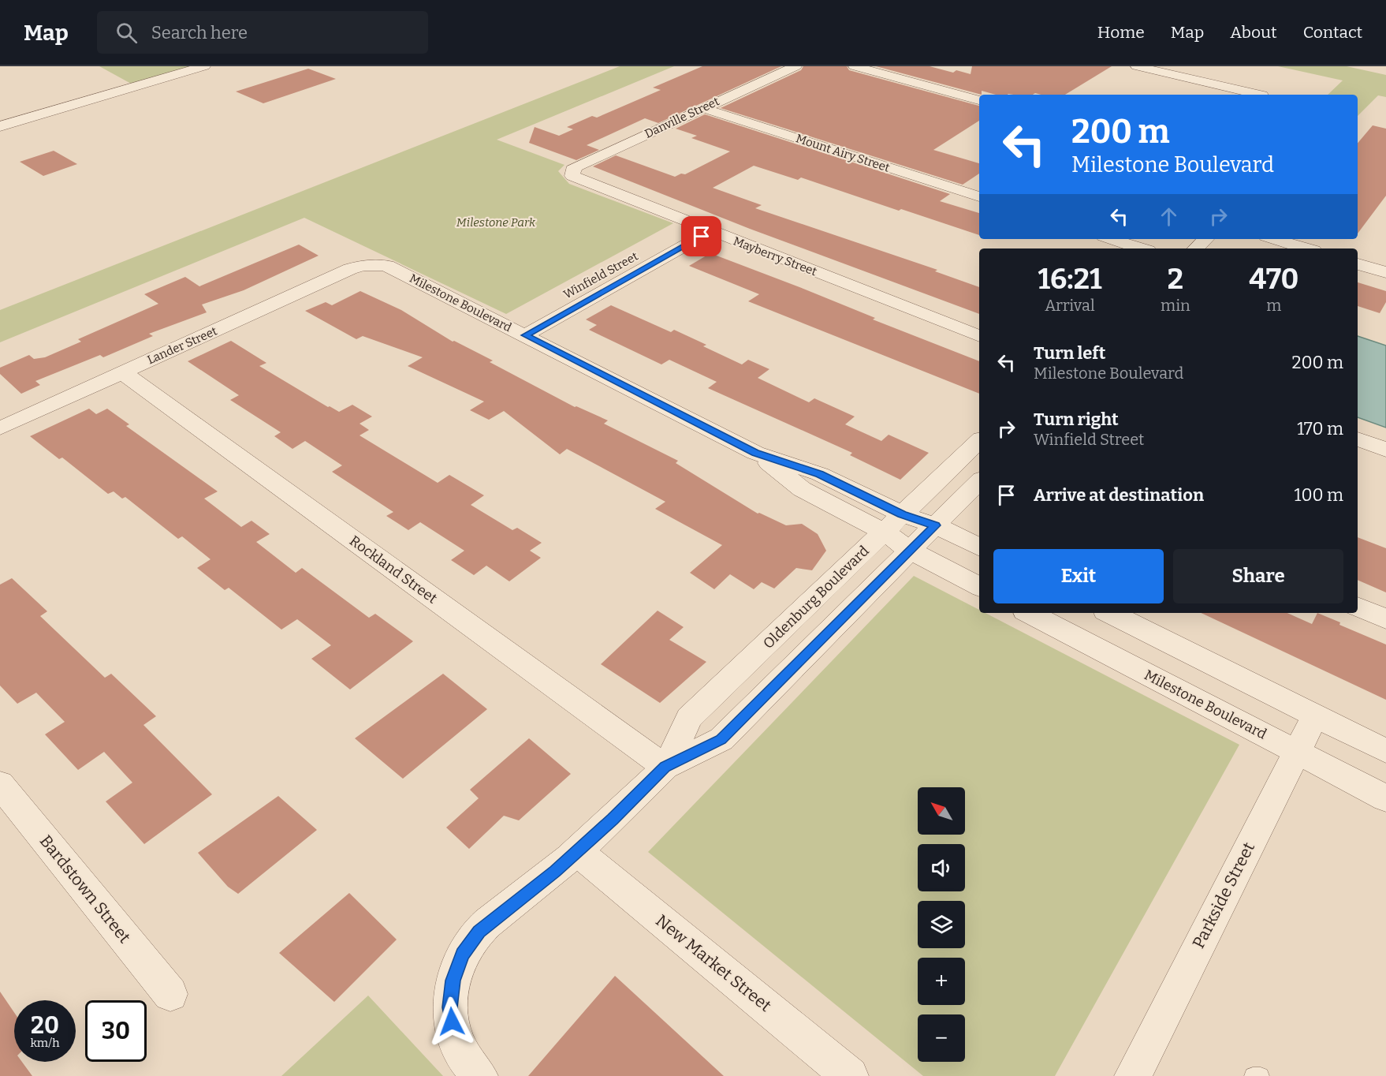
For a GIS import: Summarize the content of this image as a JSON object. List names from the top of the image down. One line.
{"streets":{"street":["Danville Street","Mount Airy Street","Mayberry Street","Winfield Street","Milestone Boulevard","Lander Street","Rockland Street","Oldenburg Boulevard","Bardstown Street","Parkside Street","New Market Street"]},"crossings":[["Danville Street","Mount Airy Street"],["Danville Street","Mayberry Street"],["Mayberry Street","Winfield Street"],["Winfield Street","Milestone Boulevard"],["Milestone Boulevard","Lander Street"],["Milestone Boulevard","Oldenburg Boulevard"],["Milestone Boulevard","Parkside Street"],["Lander Street","Rockland Street"],["Rockland Street","Oldenburg Boulevard"],["Oldenburg Boulevard","New Market Street"]],"parks":["Milestone Park"],"north":"top left","page":{"header":"Map","search":"Search here","nav":["Home","Map","About","Contact"],"turn":["200 m","Milestone Boulevard"],"eta":["16:21","Arrival","2","min","470","m"],"list":[{"name":"Turn left","note":"Milestone Boulevard","value":"200 m"},{"name":"Turn right","note":"Winfield Street","value":"170 m"},{"name":"Arrive at destination","value":"100 m"}],"buttons":["Exit","Share"],"map_buttons":["+","−"],"speed":"20 km/h","limit":"30"}}
